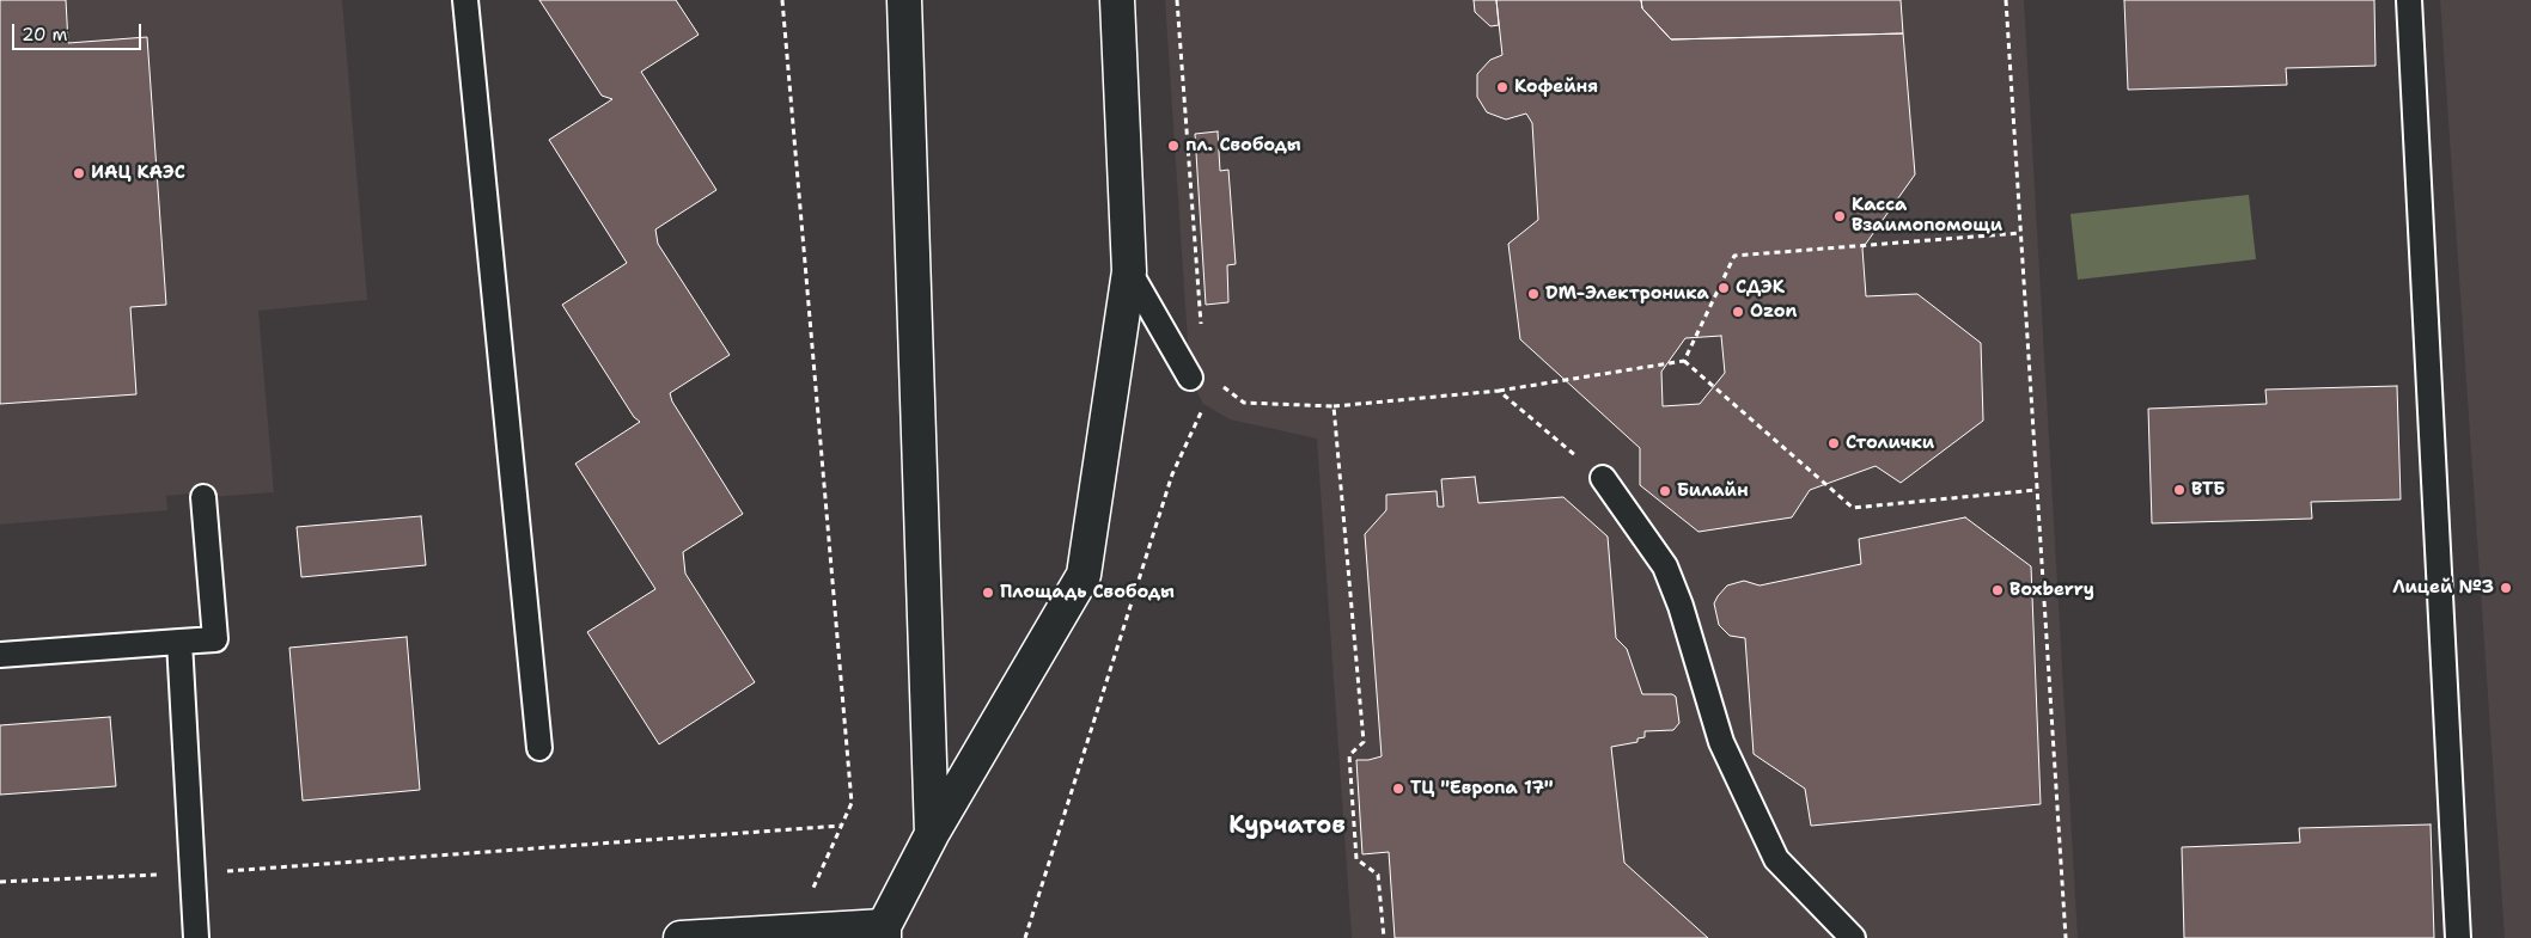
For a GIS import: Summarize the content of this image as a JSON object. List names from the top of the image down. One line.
{"districts":["Курчатов"],"places":["Кофейня","пл. Свободы","ИАЦ КАЭС","Касса Взаимопомощи","СДЭК","DM-Электроника","Ozon","Столички","ВТБ","Билайн","Лицей №3","Boxberry","Площадь Свободы","ТЦ \"Европа 17\""],"scale_bar":"20 m"}
